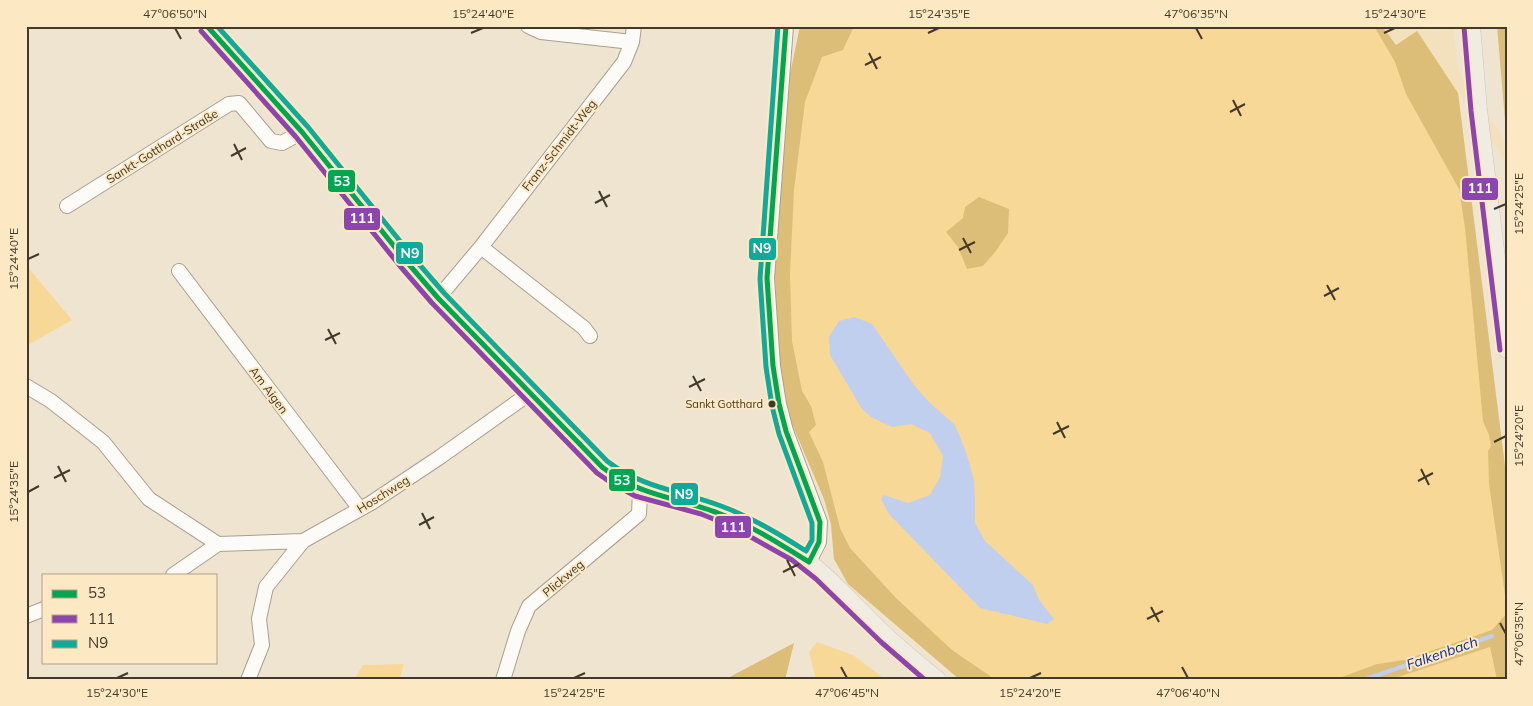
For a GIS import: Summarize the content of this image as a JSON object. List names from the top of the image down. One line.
{"streets":{"street":["Franz-Schmidt-Weg","Sankt-Gotthard-Straße","Am Aigen","Hoschweg","Plickweg"]},"crossings":[["Am Aigen","Hoschweg"]],"water":["Falkenbach"],"places":["Sankt Gotthard"],"lines":["transit line 53","transit line N9","transit line 111"],"legend":["53","111","N9"],"coordinates":["47°06'50\"N","15°24'40\"E","15°24'35\"E","47°06'35\"N","15°24'30\"E","15°24'25\"E","15°24'20\"E","47°06'45\"N","47°06'40\"N"]}
